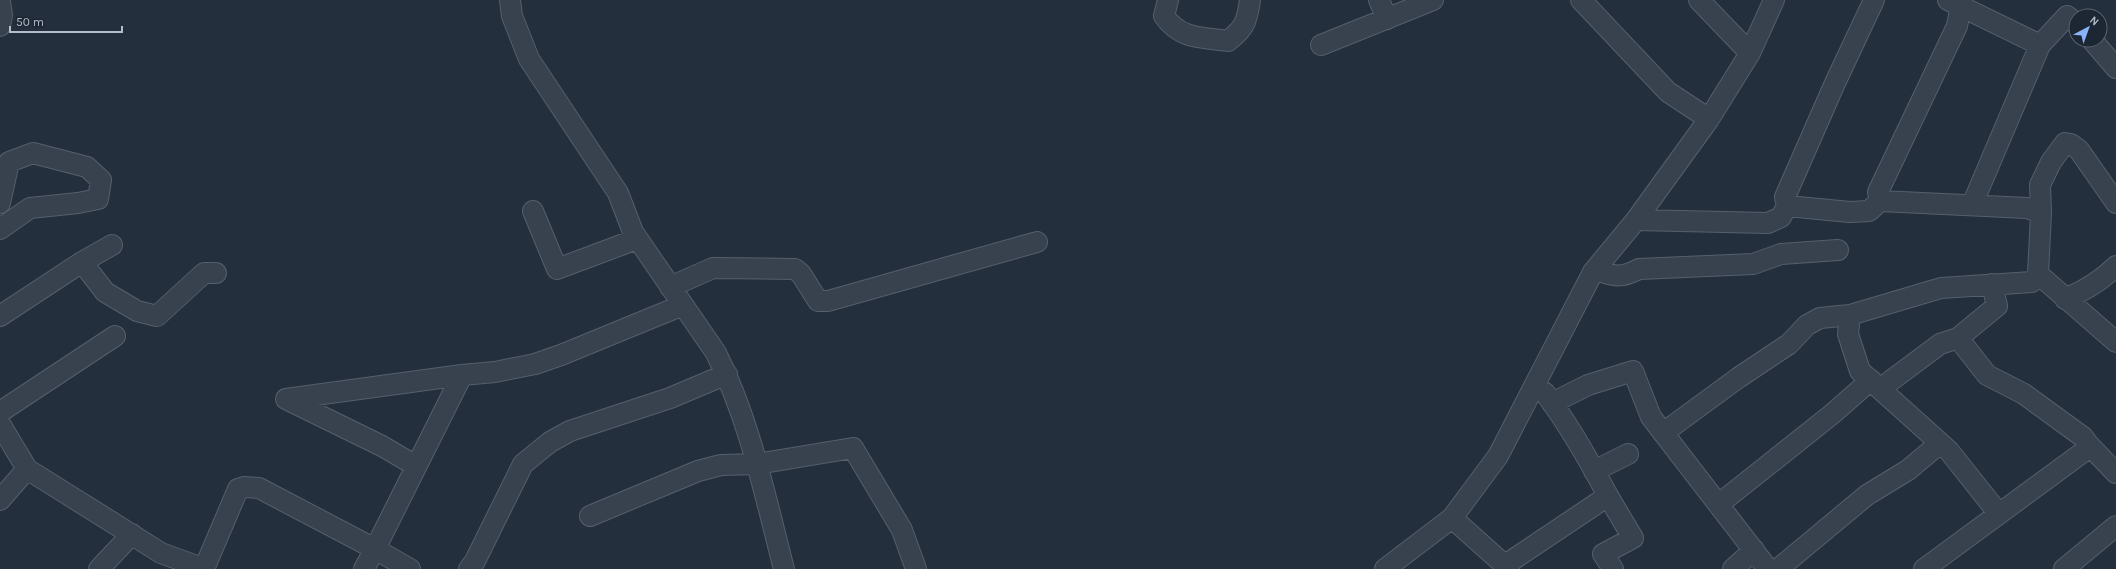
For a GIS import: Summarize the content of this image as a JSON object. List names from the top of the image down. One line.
{"scale_bar":"50 m","north":"top right"}
